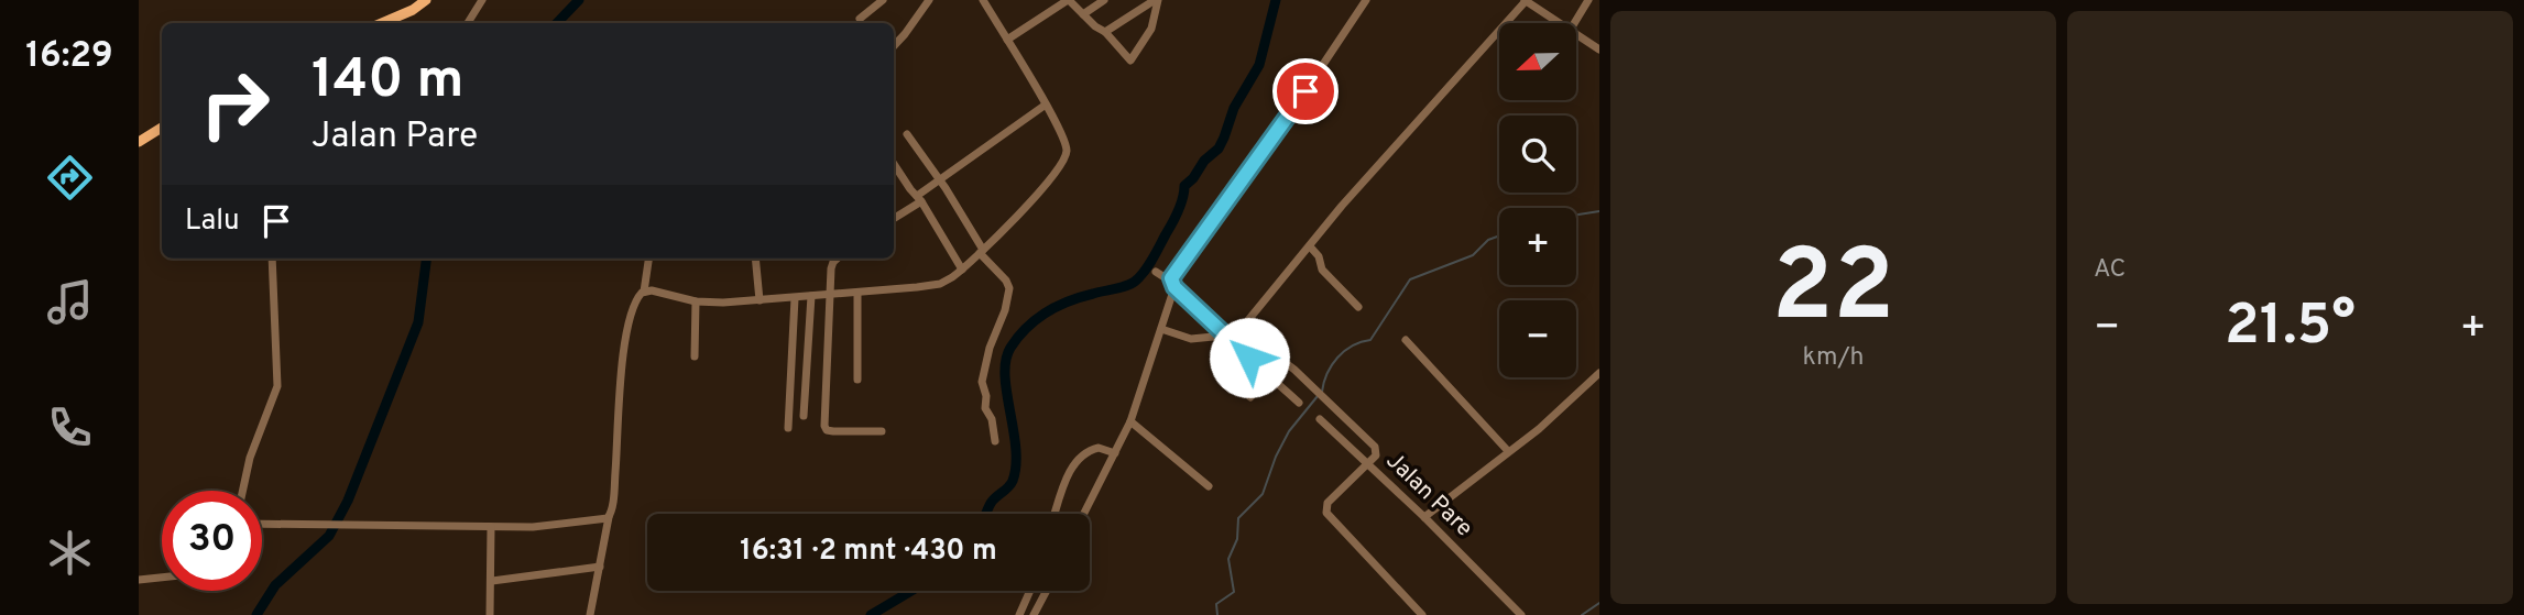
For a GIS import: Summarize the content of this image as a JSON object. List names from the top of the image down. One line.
{"streets":{"street":["Jalan Pare"]},"north":"left","page":{"tabs":"16:29","tile":[["22","km/h"],"AC"],"map_buttons":["+","−"],"turn":["140 m","Jalan Pare"],"then":"Lalu","heat":["−","21.5°","+"],"limit":"30","trip":"16:31 · 2 mnt · 430 m"}}
